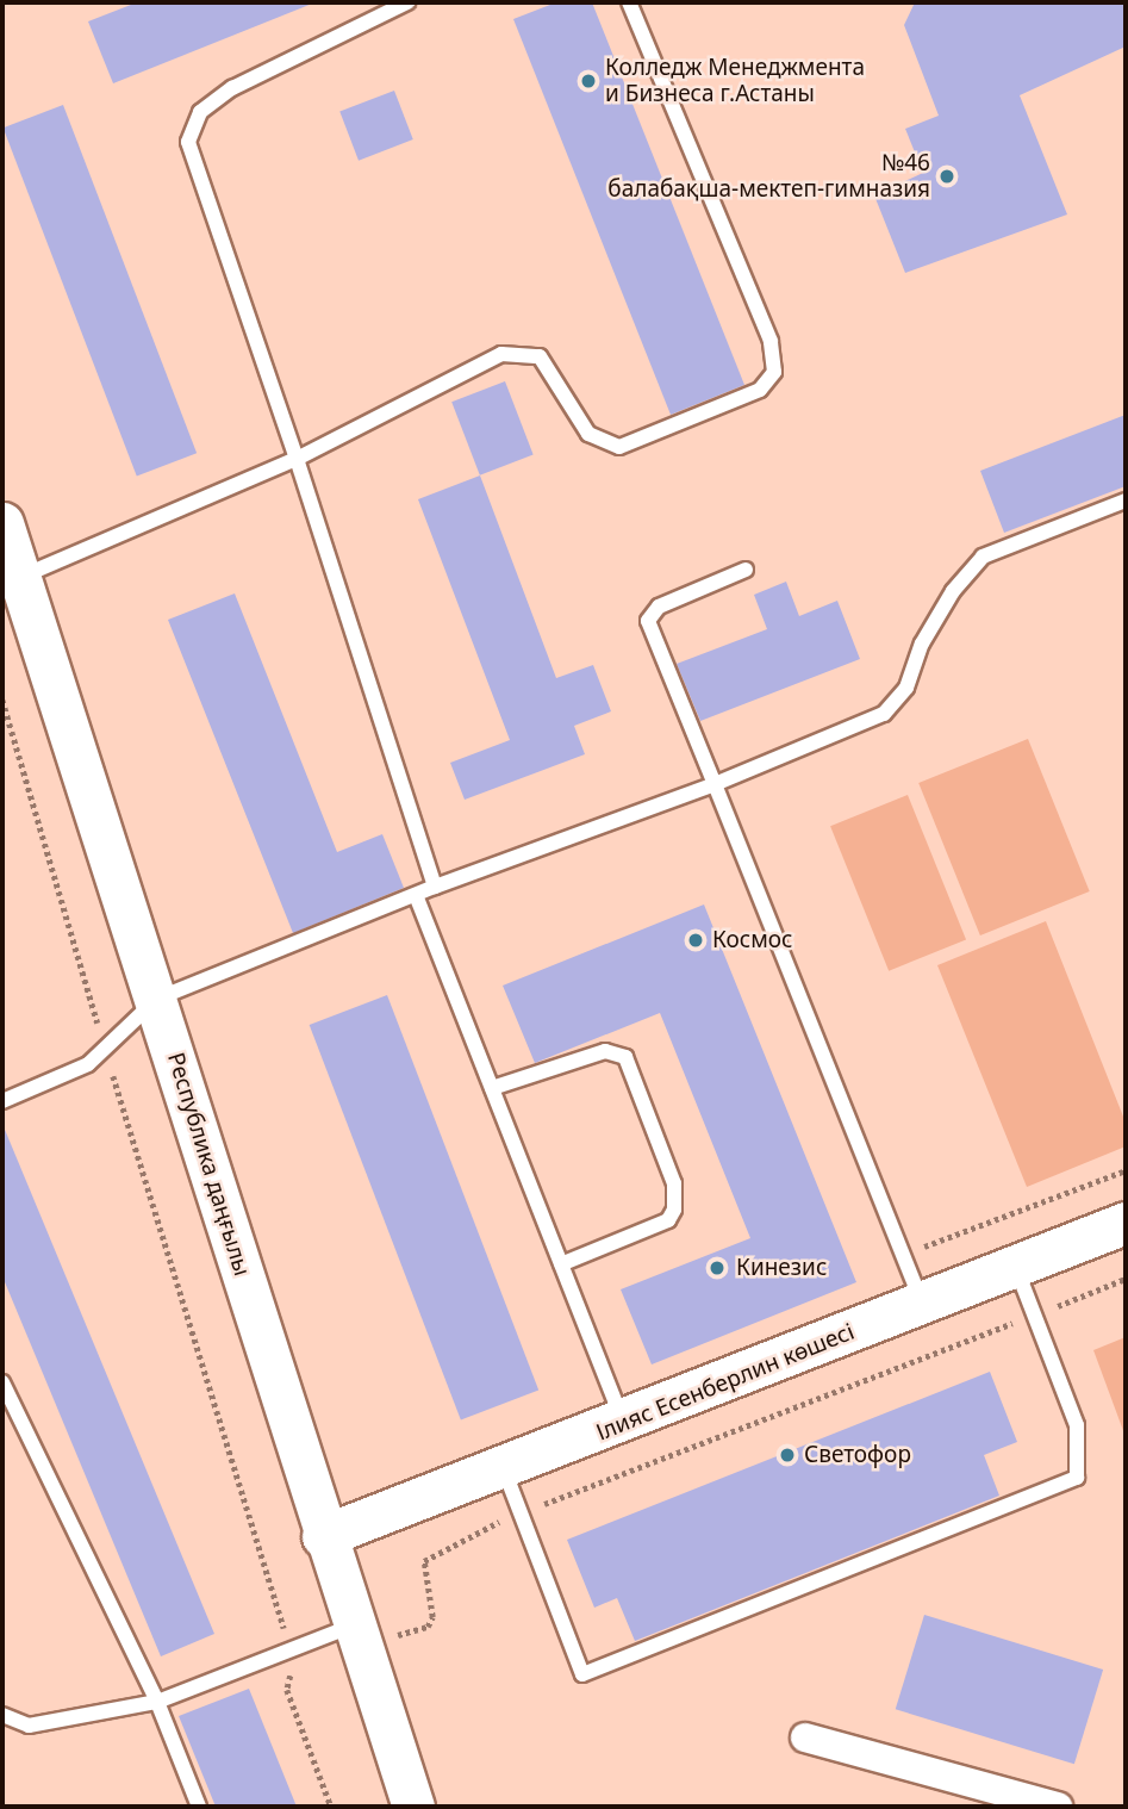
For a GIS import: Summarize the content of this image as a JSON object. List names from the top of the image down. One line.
{"streets":{"main road":["Республика даңғылы","Ілияс Есенберлин көшесі"]},"crossings":[["Республика даңғылы","Ілияс Есенберлин көшесі"]],"places":["Колледж Менеджмента и Бизнеса г.Астаны","№46 балабақша-мектеп-гимназия","Космос","Кинезис","Светофор"]}
